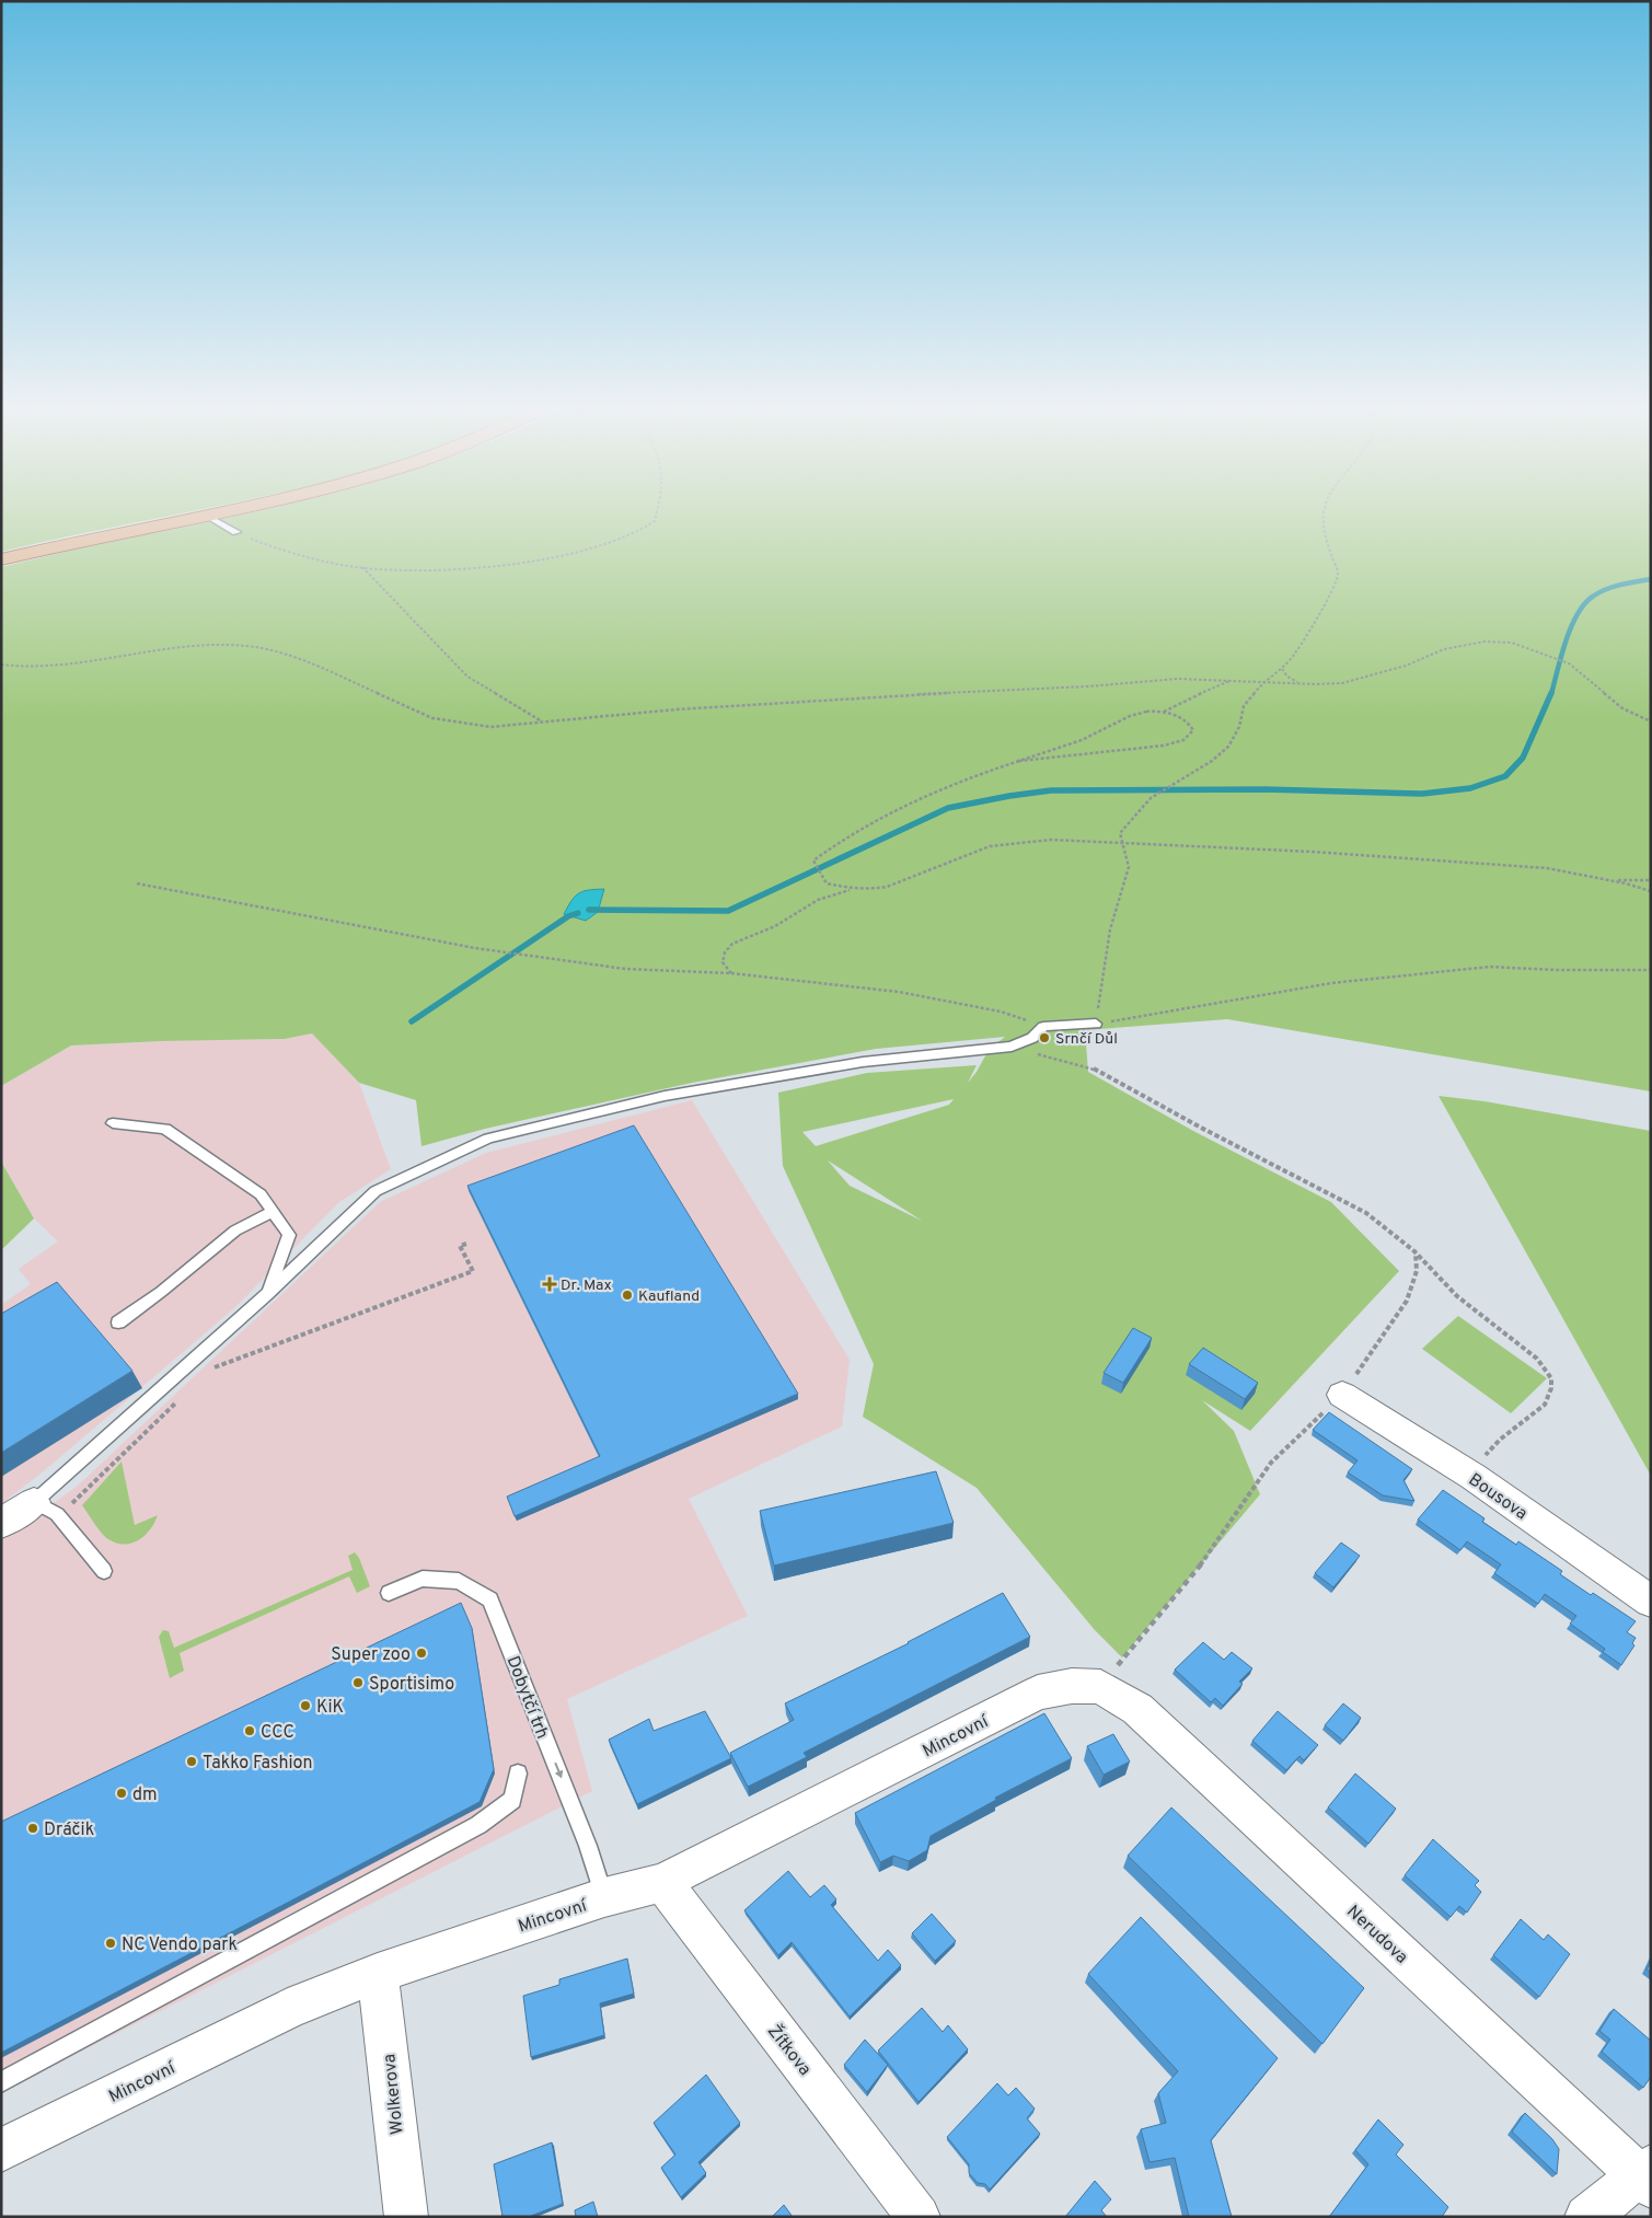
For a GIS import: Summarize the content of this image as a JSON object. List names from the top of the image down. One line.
{"streets":{"street":["Bousova","Mincovní","Nerudova","Žítkova","Wolkerova"],"lane":["Dobytčí trh"]},"crossings":[["Dobytčí trh","Mincovní"],["Mincovní","Nerudova"],["Mincovní","Žítkova"],["Mincovní","Wolkerova"]],"one_way":["Dobytčí trh"],"places":{"other":["Srnčí Důl","Kaufland","Super zoo","Sportisimo","KiK","CCC","Takko Fashion","dm","Dráčik","NC Vendo park"],"health":["Dr. Max"]}}
